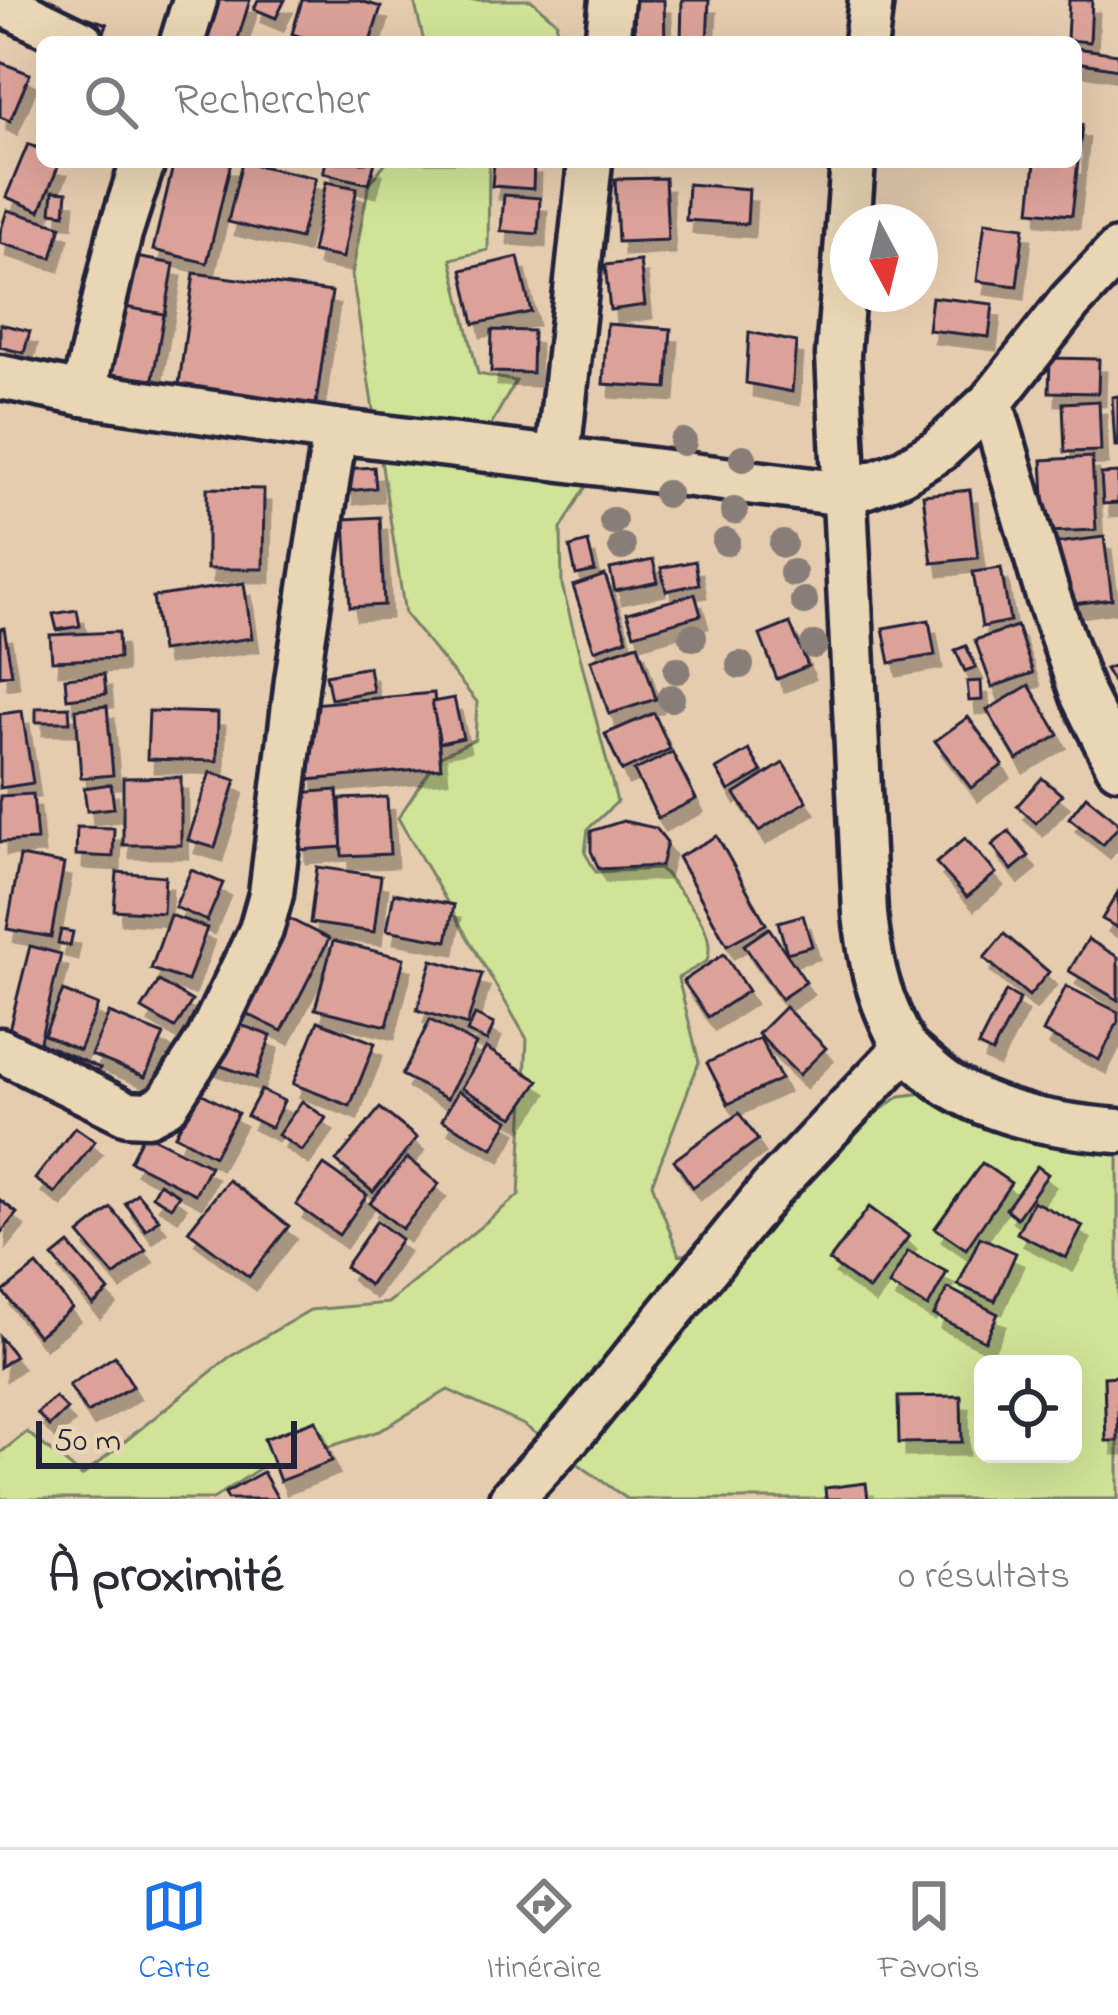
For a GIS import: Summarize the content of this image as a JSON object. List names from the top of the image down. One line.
{"scale_bar":"50 m","north":"bottom","page":{"search":"Rechercher","scale":"50 m","heading":["À proximité","0 résultats"],"nav":["Carte","Itinéraire","Favoris"]}}
